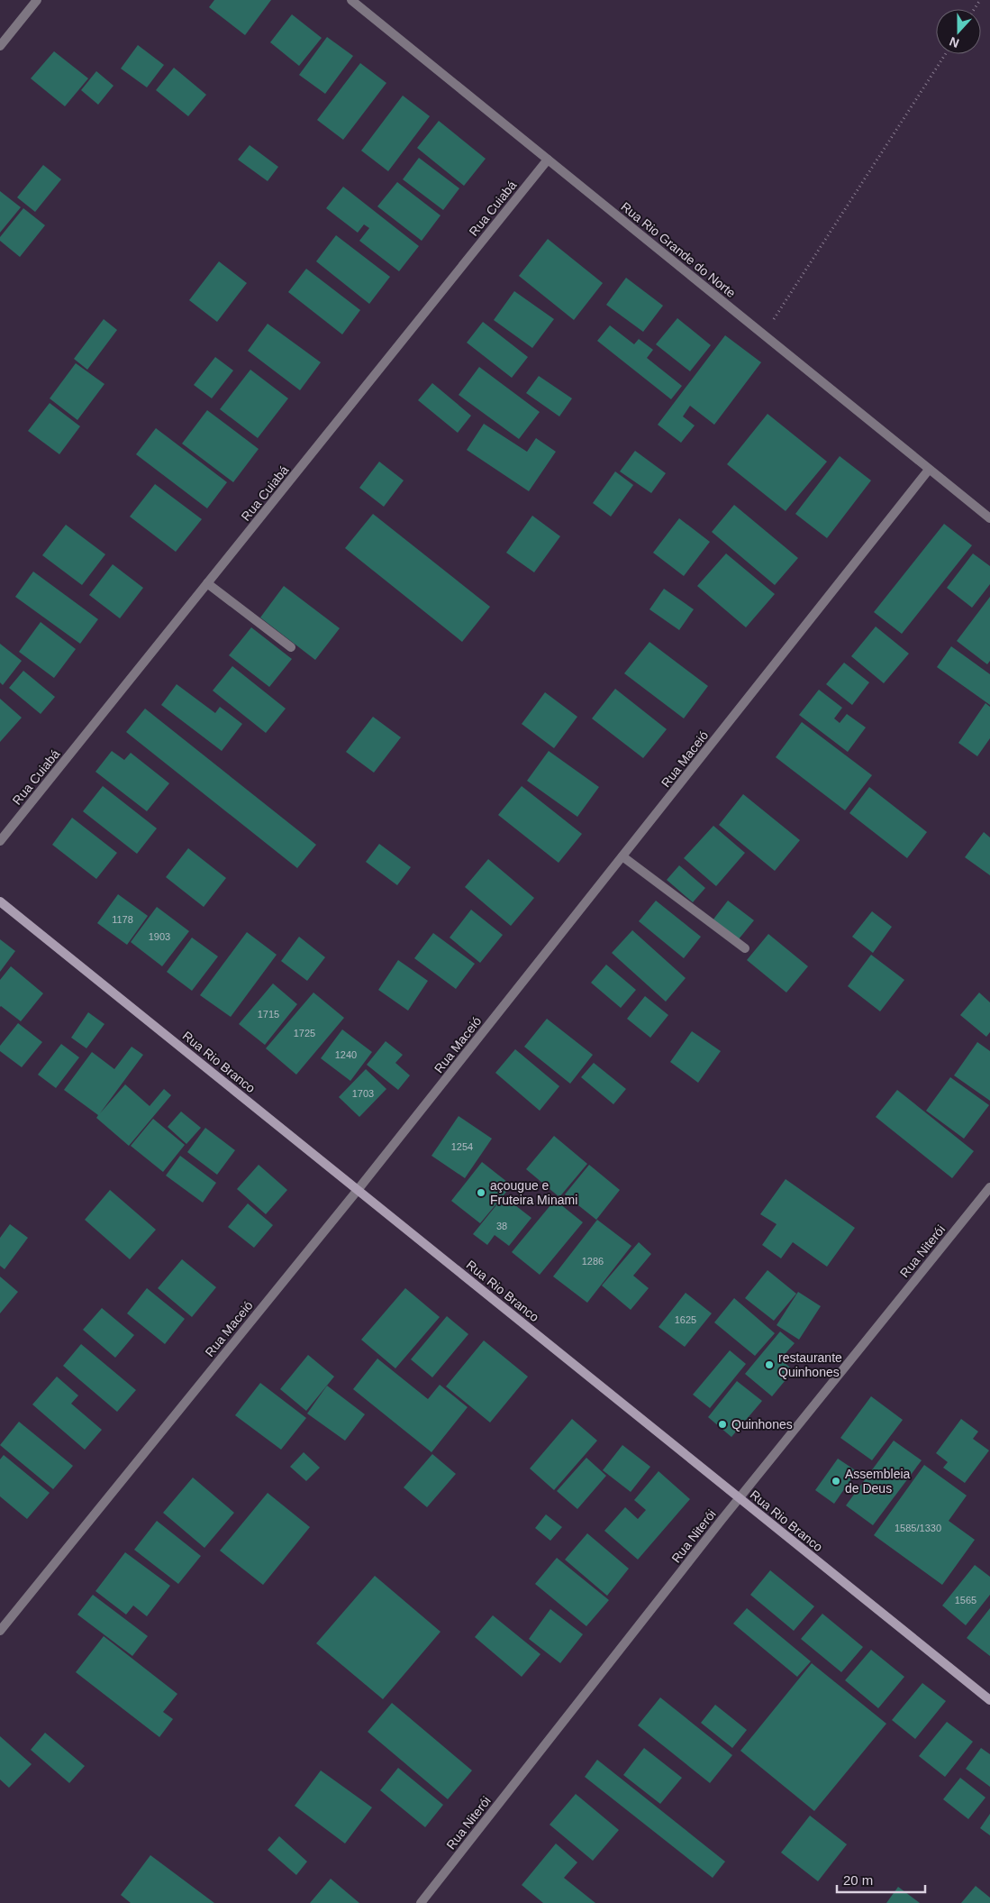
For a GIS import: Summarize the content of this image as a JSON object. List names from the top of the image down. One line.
{"streets":{"street":["Rua Cuiabá","Rua Rio Grande do Norte","Rua Maceió","Rua Rio Branco","Rua Niterói"]},"crossings":[["Rua Cuiabá","Rua Rio Grande do Norte"],["Rua Rio Grande do Norte","Rua Maceió"],["Rua Maceió","Rua Rio Branco"],["Rua Rio Branco","Rua Niterói"]],"places":["açougue e Fruteira Minami","restaurante Quinhones","Quinhones","Assembleia de Deus"],"house_numbers":["1178","1903","1715","1725","1240","1703","1254","38","1286","1625","1585/1330","1565"],"scale_bar":"20 m","north":"bottom"}
